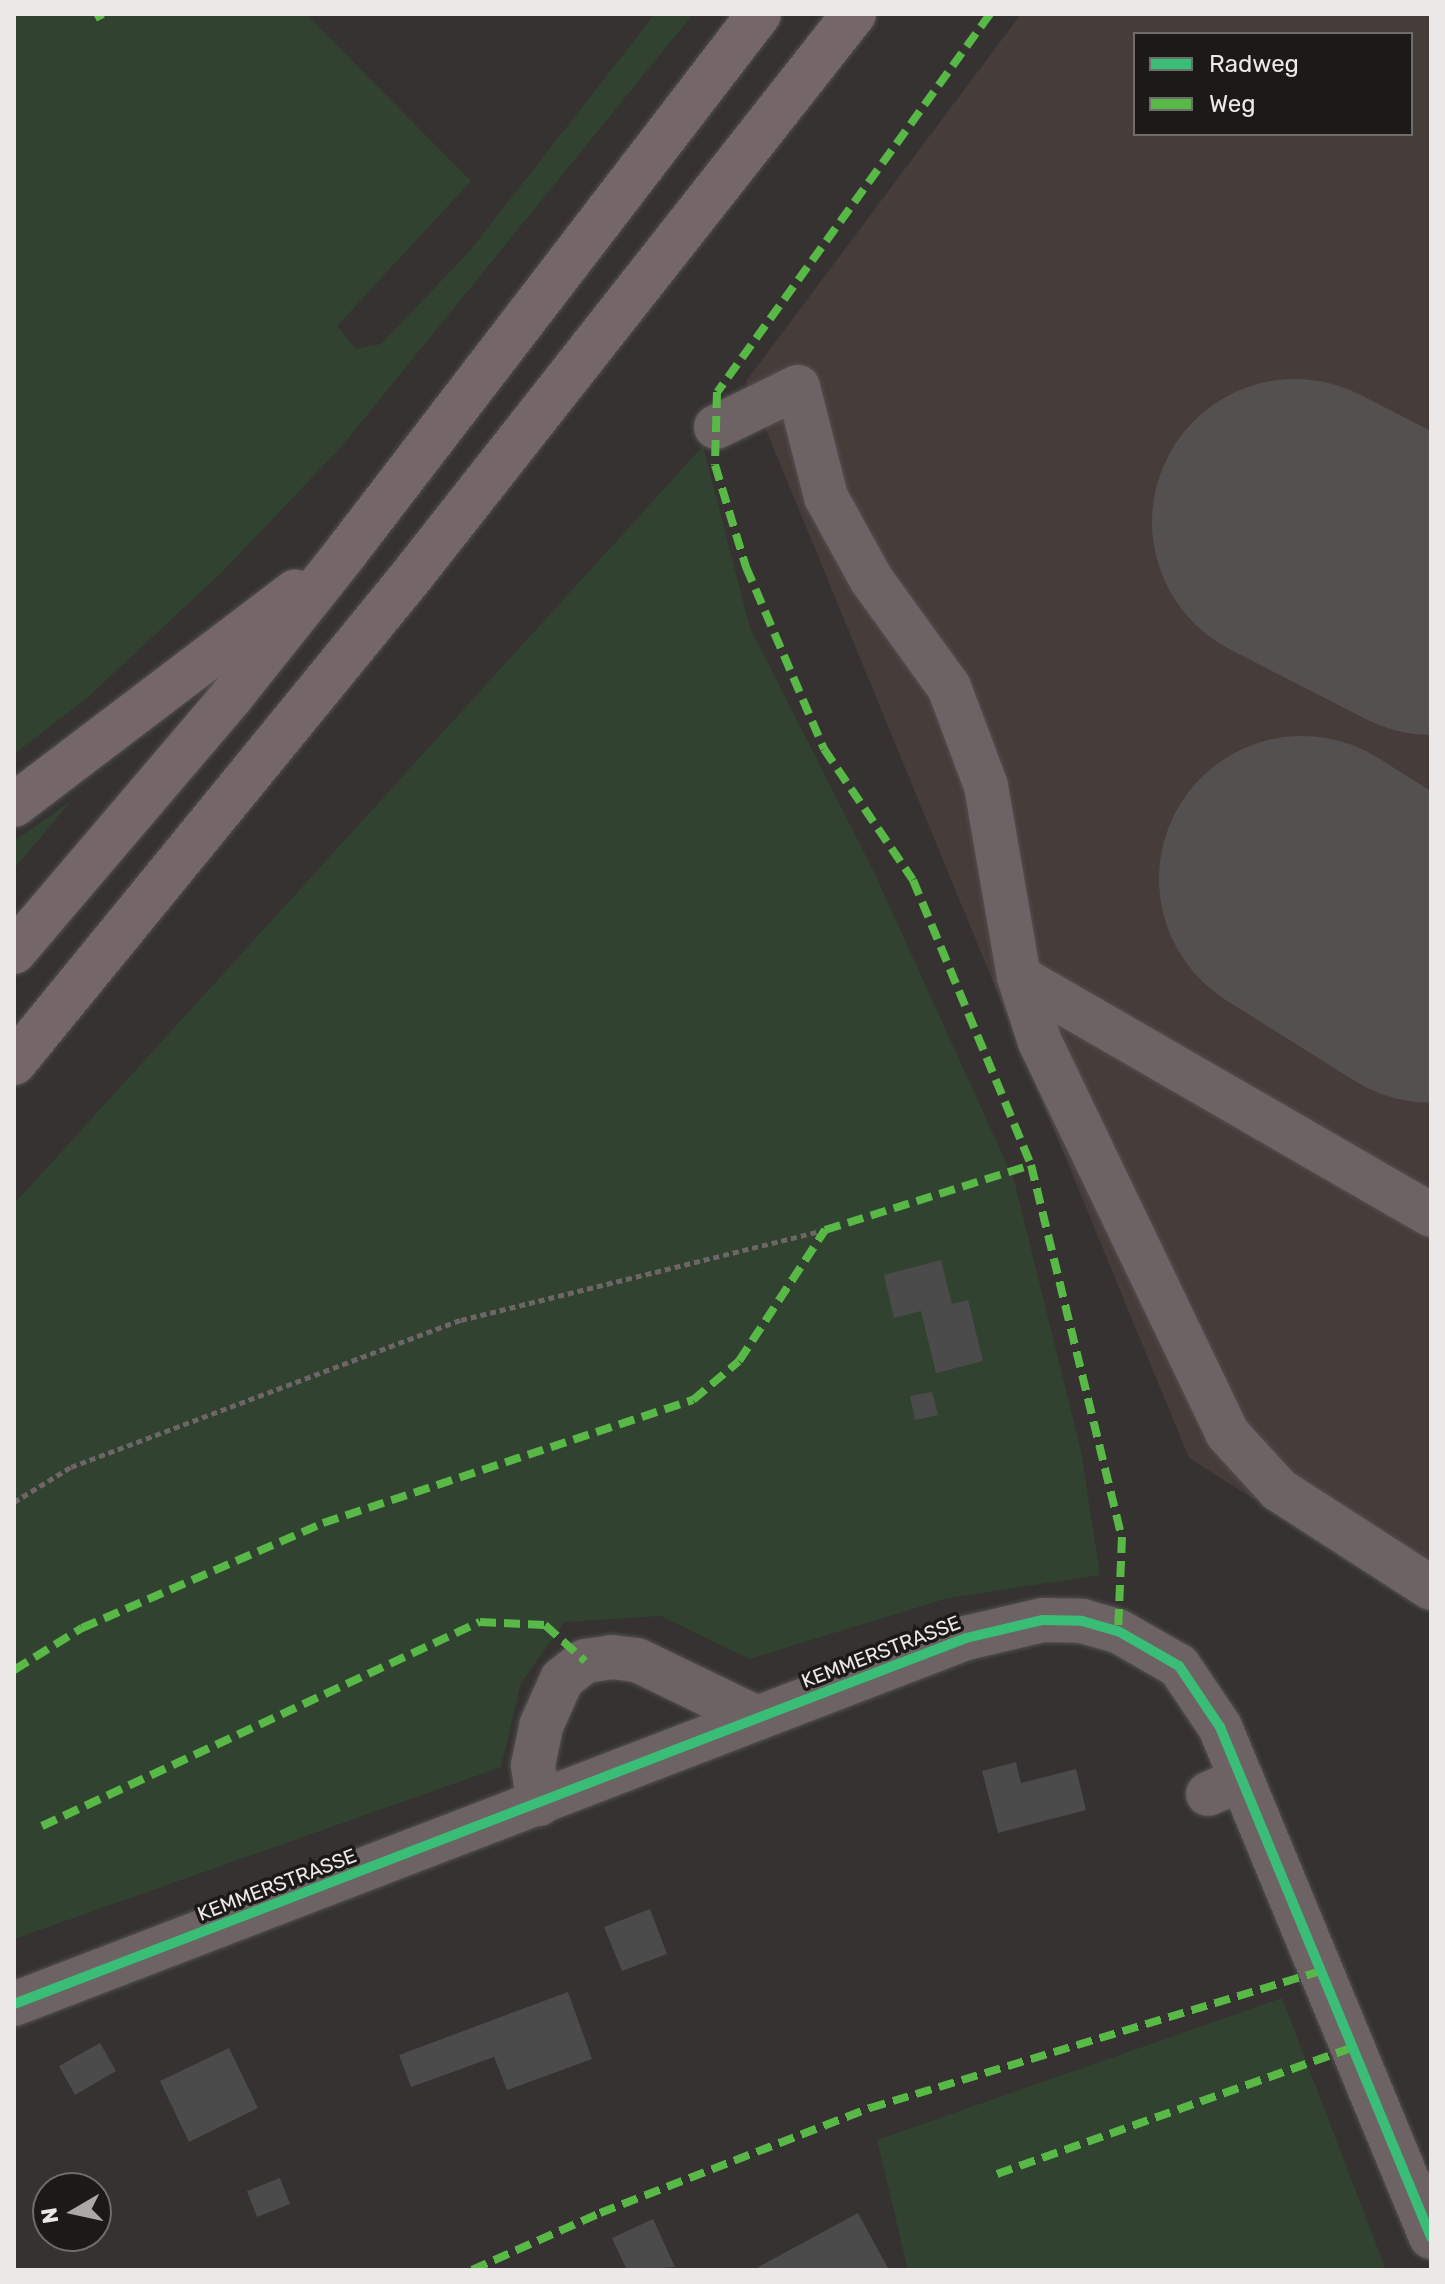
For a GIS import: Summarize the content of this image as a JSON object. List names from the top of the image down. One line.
{"streets":{"street":["KEMMERSTRASSE"]},"legend":["Radweg","Weg"],"north":"left"}
